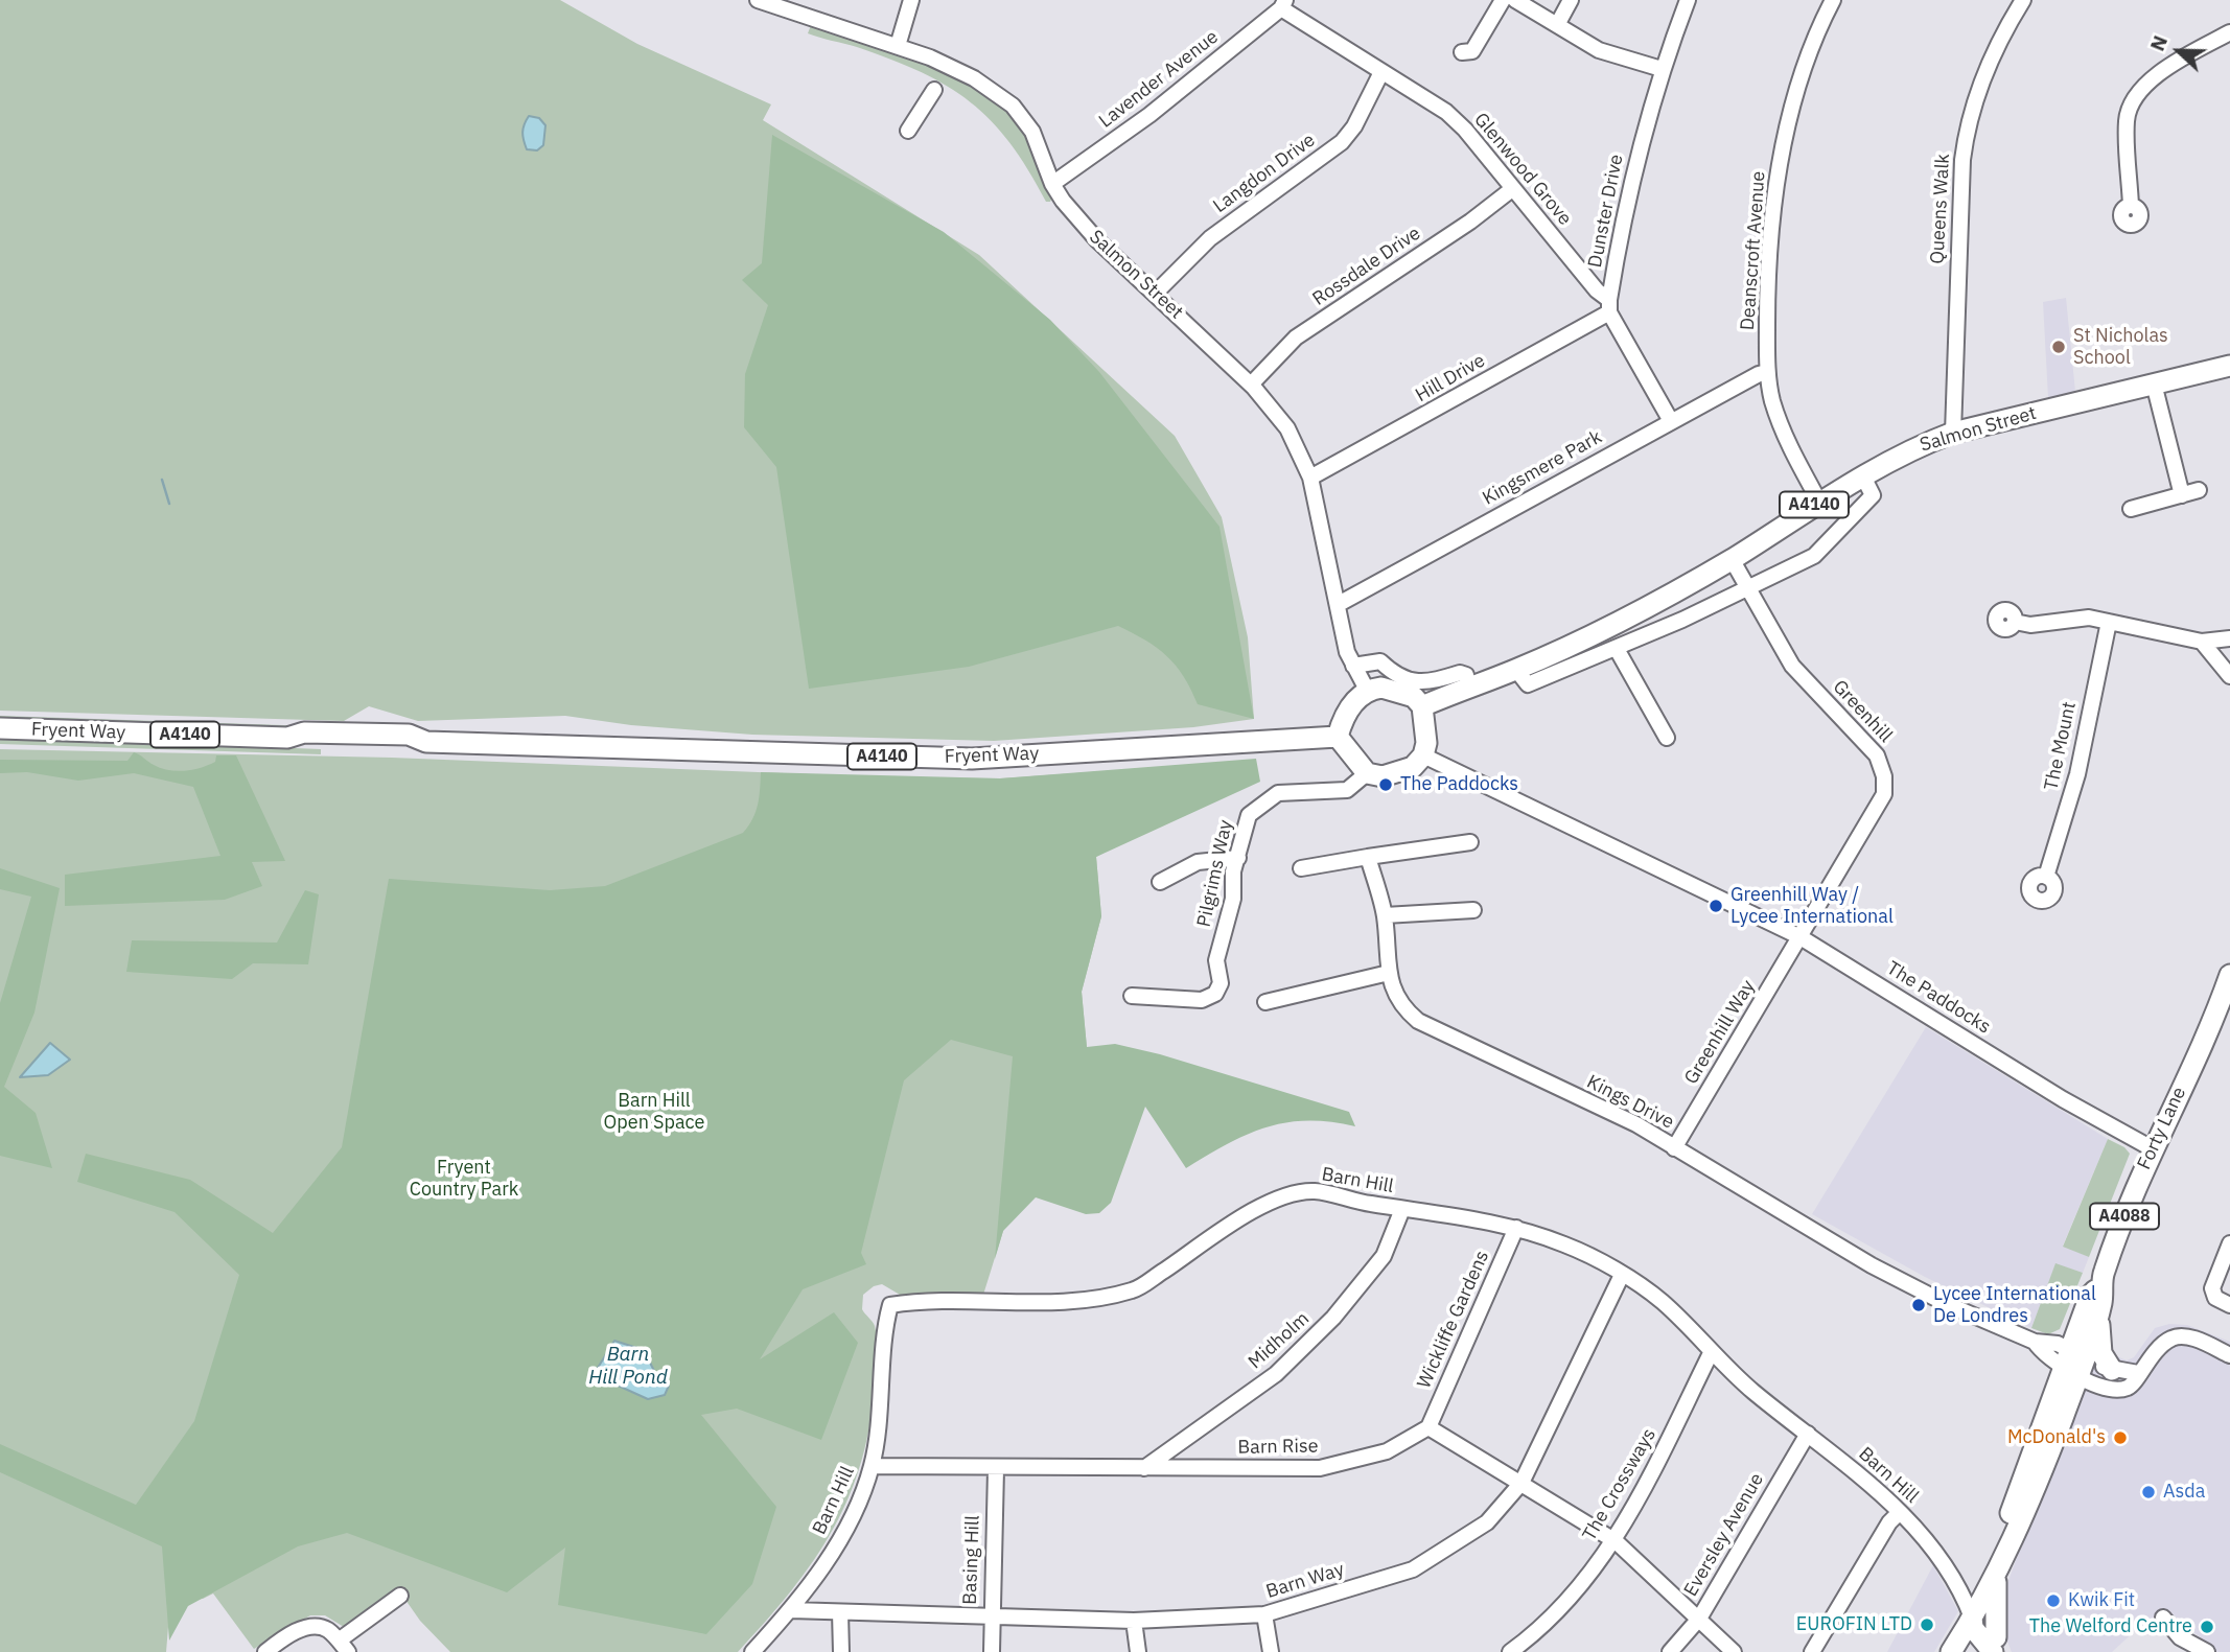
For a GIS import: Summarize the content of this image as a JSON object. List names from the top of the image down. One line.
{"streets":{"main road":["Salmon Street","A4140","Fryent Way","Forty Lane","A4088"],"street":["Lavender Avenue","Glenwood Grove","Langdon Drive","Queens Walk","Dunster Drive","Deanscroft Avenue","Rossdale Drive","Hill Drive","Kingsmere Park","Greenhill","The Mount","Pilgrims Way","The Paddocks","Greenhill Way","Kings Drive","Barn Hill","Wickliffe Gardens","Midholm","Barn Rise","The Crossways","Eversley Avenue","Basing Hill","Barn Way"]},"crossings":[["Lavender Avenue","Glenwood Grove"],["Lavender Avenue","Salmon Street"],["Glenwood Grove","Langdon Drive"],["Glenwood Grove","Dunster Drive"],["Glenwood Grove","Rossdale Drive"],["Glenwood Grove","Hill Drive"],["Langdon Drive","Salmon Street"],["Queens Walk","Salmon Street"],["Dunster Drive","Hill Drive"],["Deanscroft Avenue","Salmon Street"],["Deanscroft Avenue","Kingsmere Park"],["Rossdale Drive","Salmon Street"],["Salmon Street","Hill Drive"],["Salmon Street","Kingsmere Park"],["Salmon Street","Greenhill"],["Salmon Street","Fryent Way"],["Salmon Street","Pilgrims Way"],["Salmon Street","The Paddocks"],["Greenhill","The Paddocks"],["Greenhill","Greenhill Way"],["Fryent Way","Pilgrims Way"],["Fryent Way","The Paddocks"],["Pilgrims Way","The Paddocks"],["The Paddocks","Greenhill Way"],["The Paddocks","Forty Lane"],["Greenhill Way","Kings Drive"],["Barn Hill","Wickliffe Gardens"],["Barn Hill","Midholm"],["Barn Hill","Barn Rise"],["Barn Hill","The Crossways"],["Barn Hill","Eversley Avenue"],["Barn Hill","Barn Way"],["Wickliffe Gardens","Barn Rise"],["Midholm","Barn Rise"],["Barn Rise","Basing Hill"],["Basing Hill","Barn Way"]],"water":["Barn Hill Pond"],"parks":["Barn Hill Open Space","Fryent Country Park"],"places":["St Nicholas School","The Paddocks","Greenhill Way / Lycee International","Lycee International De Londres","McDonald's","Asda","Kwik Fit","EUROFIN LTD","The Welford Centre"],"north":"left"}
